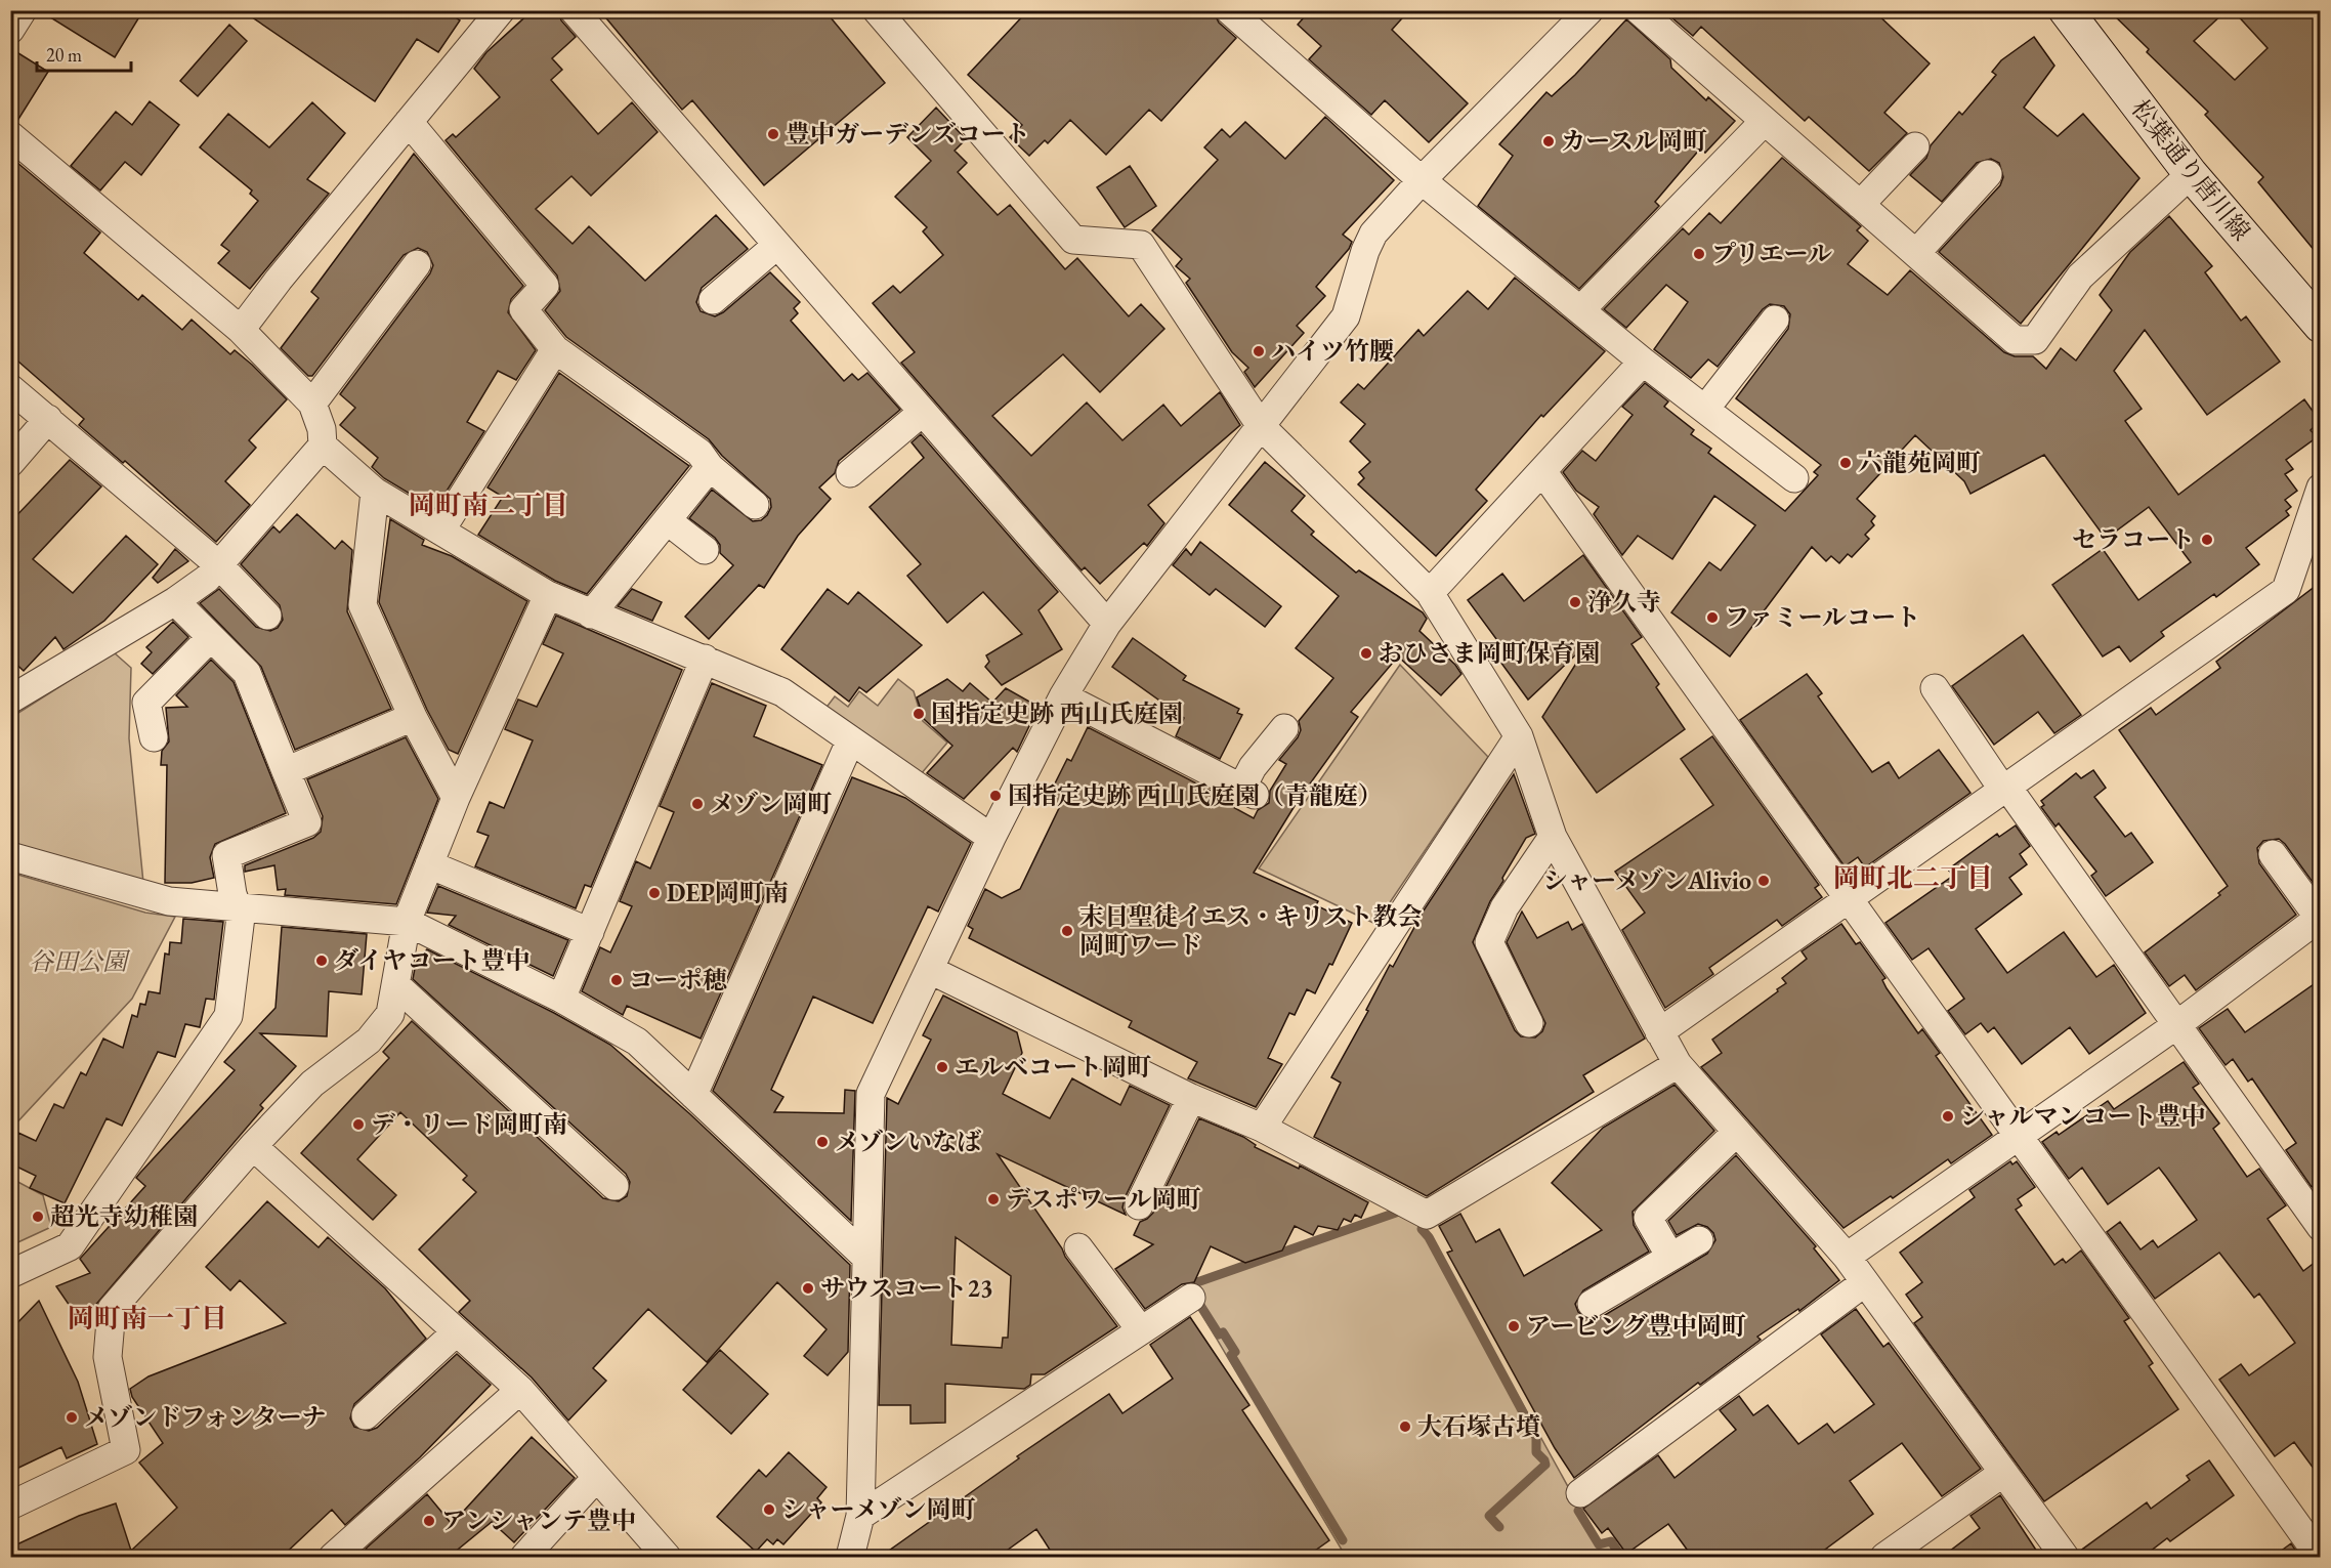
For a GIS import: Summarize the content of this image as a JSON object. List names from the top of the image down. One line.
{"streets":{"street":["松葉通り唐川線"]},"districts":["岡町南二丁目","岡町北二丁目","岡町南一丁目"],"parks":["谷田公園"],"places":["豊中ガーデンズコート","カースル岡町","プリエール","ハイツ竹腰","六龍苑岡町","セラコート","浄久寺","ファミールコート","おひさま岡町保育園","国指定史跡 西山氏庭園","国指定史跡 西山氏庭園（青龍庭）","メゾン岡町","シャーメゾンAlivio","DEP岡町南","末日聖徒イエス・キリスト教会 岡町ワード","ダイヤコート豊中","コーポ穂","エルベコート岡町","シャルマンコート豊中","デ・リード岡町南","メゾンいなば","デスポワール岡町","超光寺幼稚園","サウスコート23","アービング豊中岡町","メゾンドフォンターナ","大石塚古墳","シャーメゾン岡町","アンシャンテ豊中"],"scale_bar":"20 m"}
